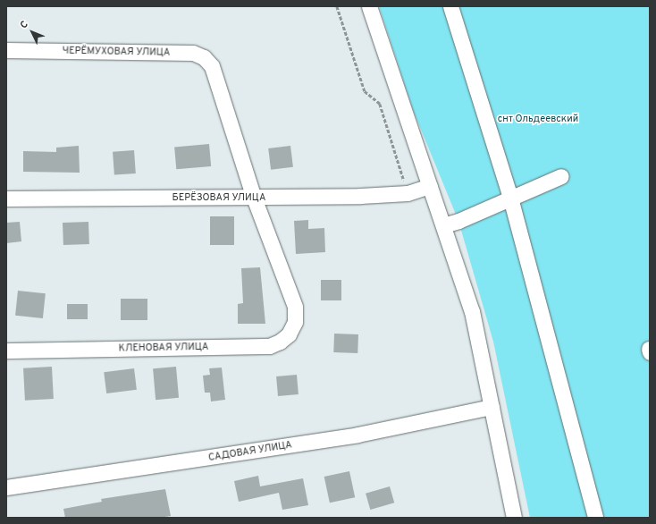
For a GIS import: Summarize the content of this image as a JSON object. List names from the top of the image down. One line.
{"streets":{"street":["ЧЕРЁМУХОВАЯ УЛИЦА","БЕРЁЗОВАЯ УЛИЦА","КЛЕНОВАЯ УЛИЦА","САДОВАЯ УЛИЦА"]},"crossings":[["ЧЕРЁМУХОВАЯ УЛИЦА","БЕРЁЗОВАЯ УЛИЦА"],["ЧЕРЁМУХОВАЯ УЛИЦА","КЛЕНОВАЯ УЛИЦА"],["БЕРЁЗОВАЯ УЛИЦА","КЛЕНОВАЯ УЛИЦА"]],"parks":["снт Ольдеевский"],"north":"top left"}
